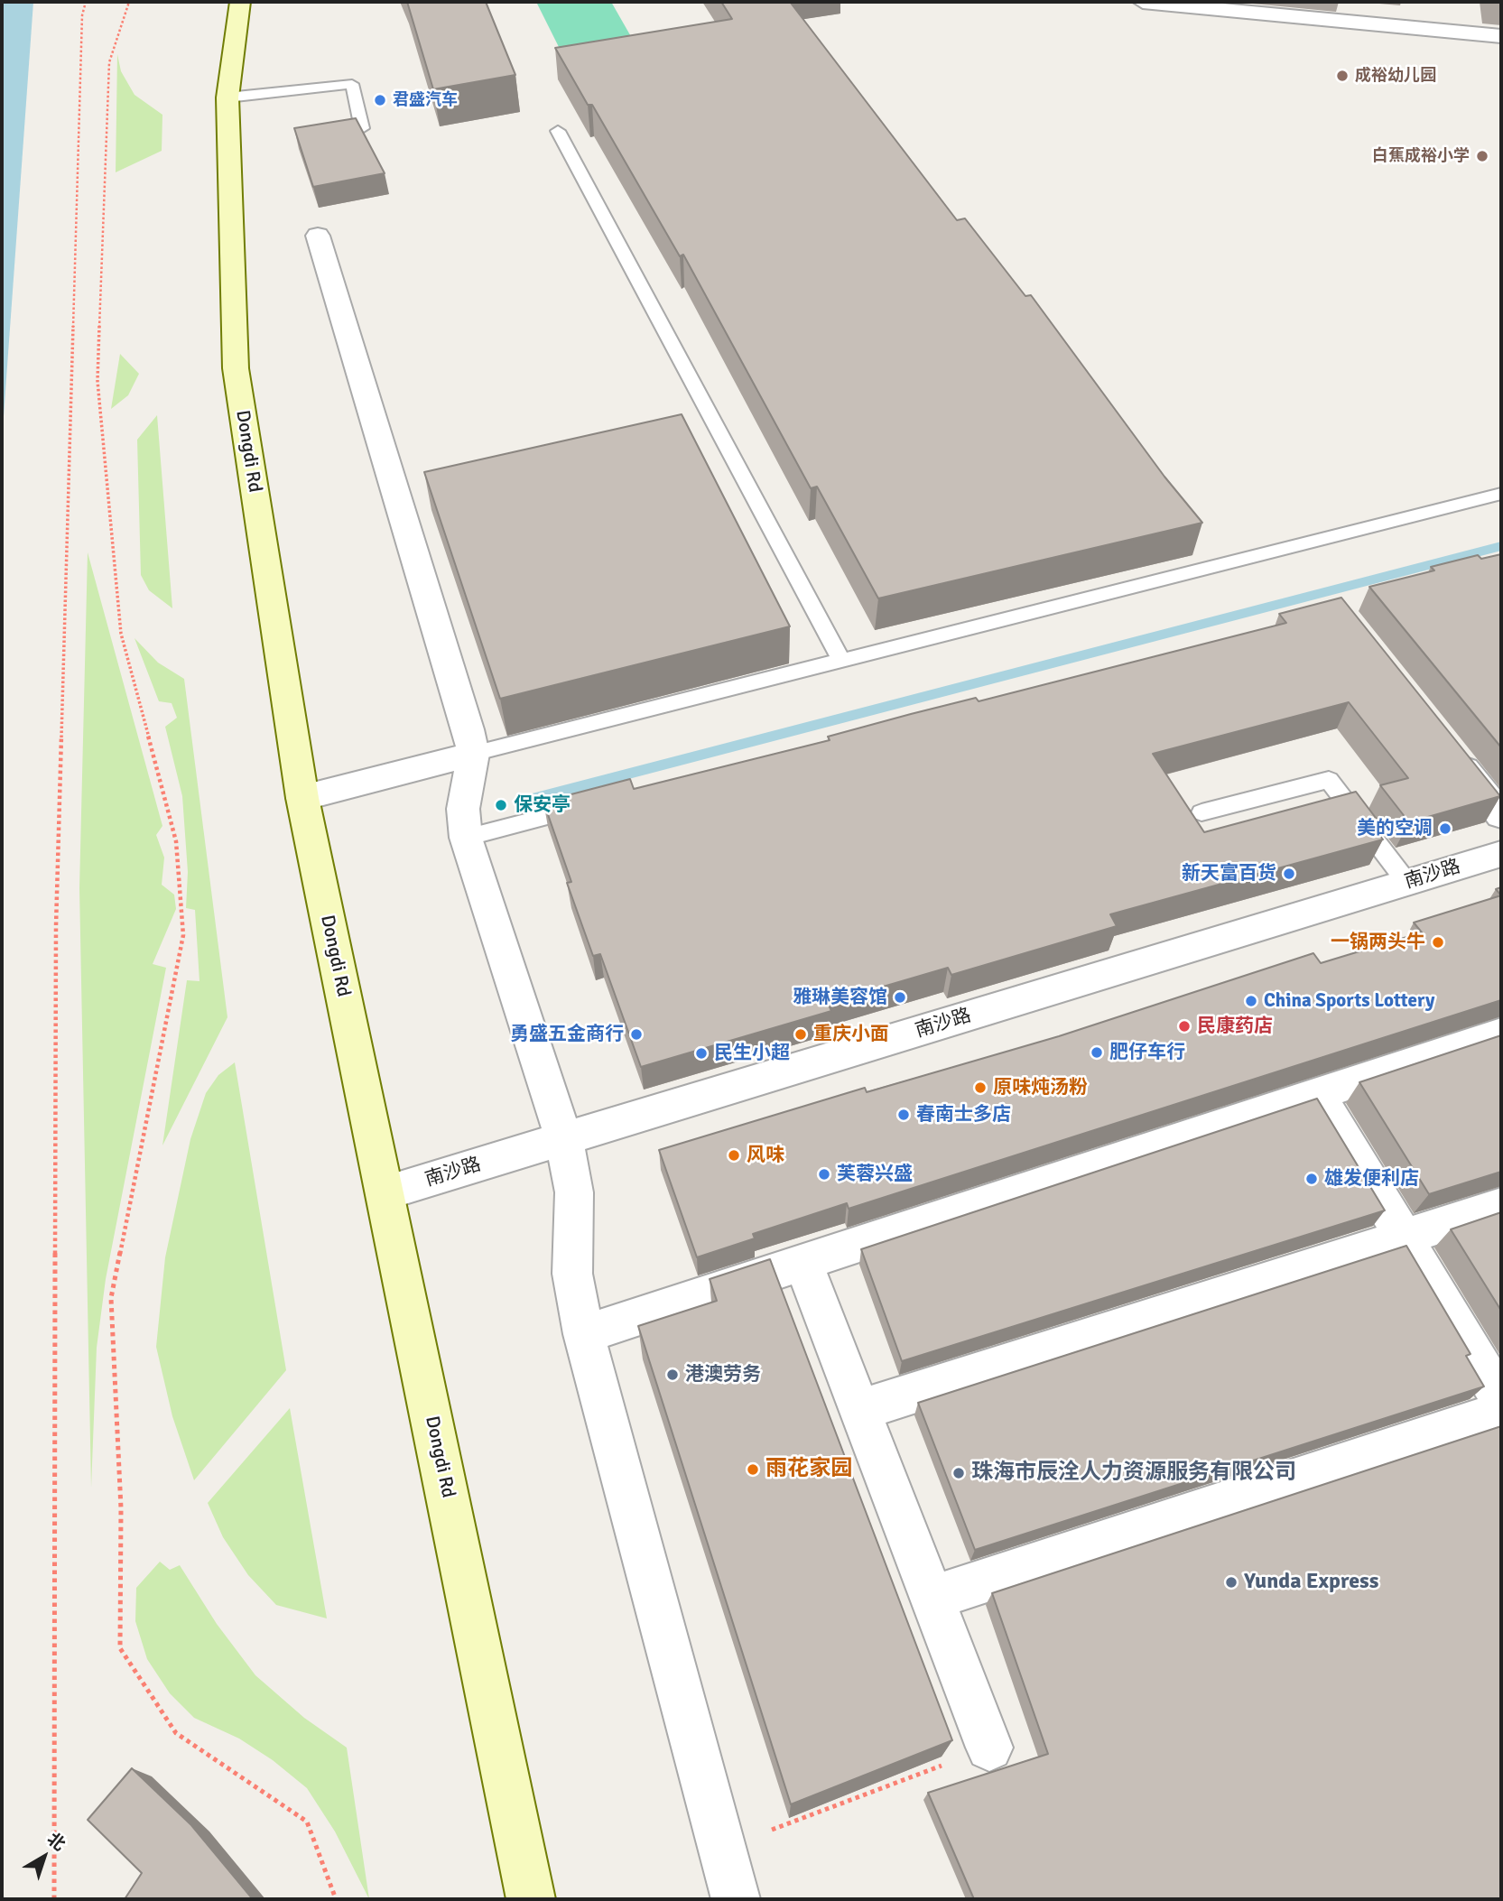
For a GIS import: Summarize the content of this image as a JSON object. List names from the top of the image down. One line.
{"streets":{"main road":["Dongdi Rd"],"street":["南沙路"]},"crossings":[["Dongdi Rd","南沙路"]],"places":["成裕幼儿园","君盛汽车","白蕉成裕小学","保安亭","美的空调","新天富百货","一锅两头牛","雅琳美容馆","China Sports Lottery","民康药店","勇盛五金商行","重庆小面","肥仔车行","民生小超","原味炖汤粉","春南士多店","风味","芙蓉兴盛","雄发便利店","港澳劳务","雨花家园","珠海市辰洤人力资源服务有限公司","Yunda Express"],"north":"top right"}
